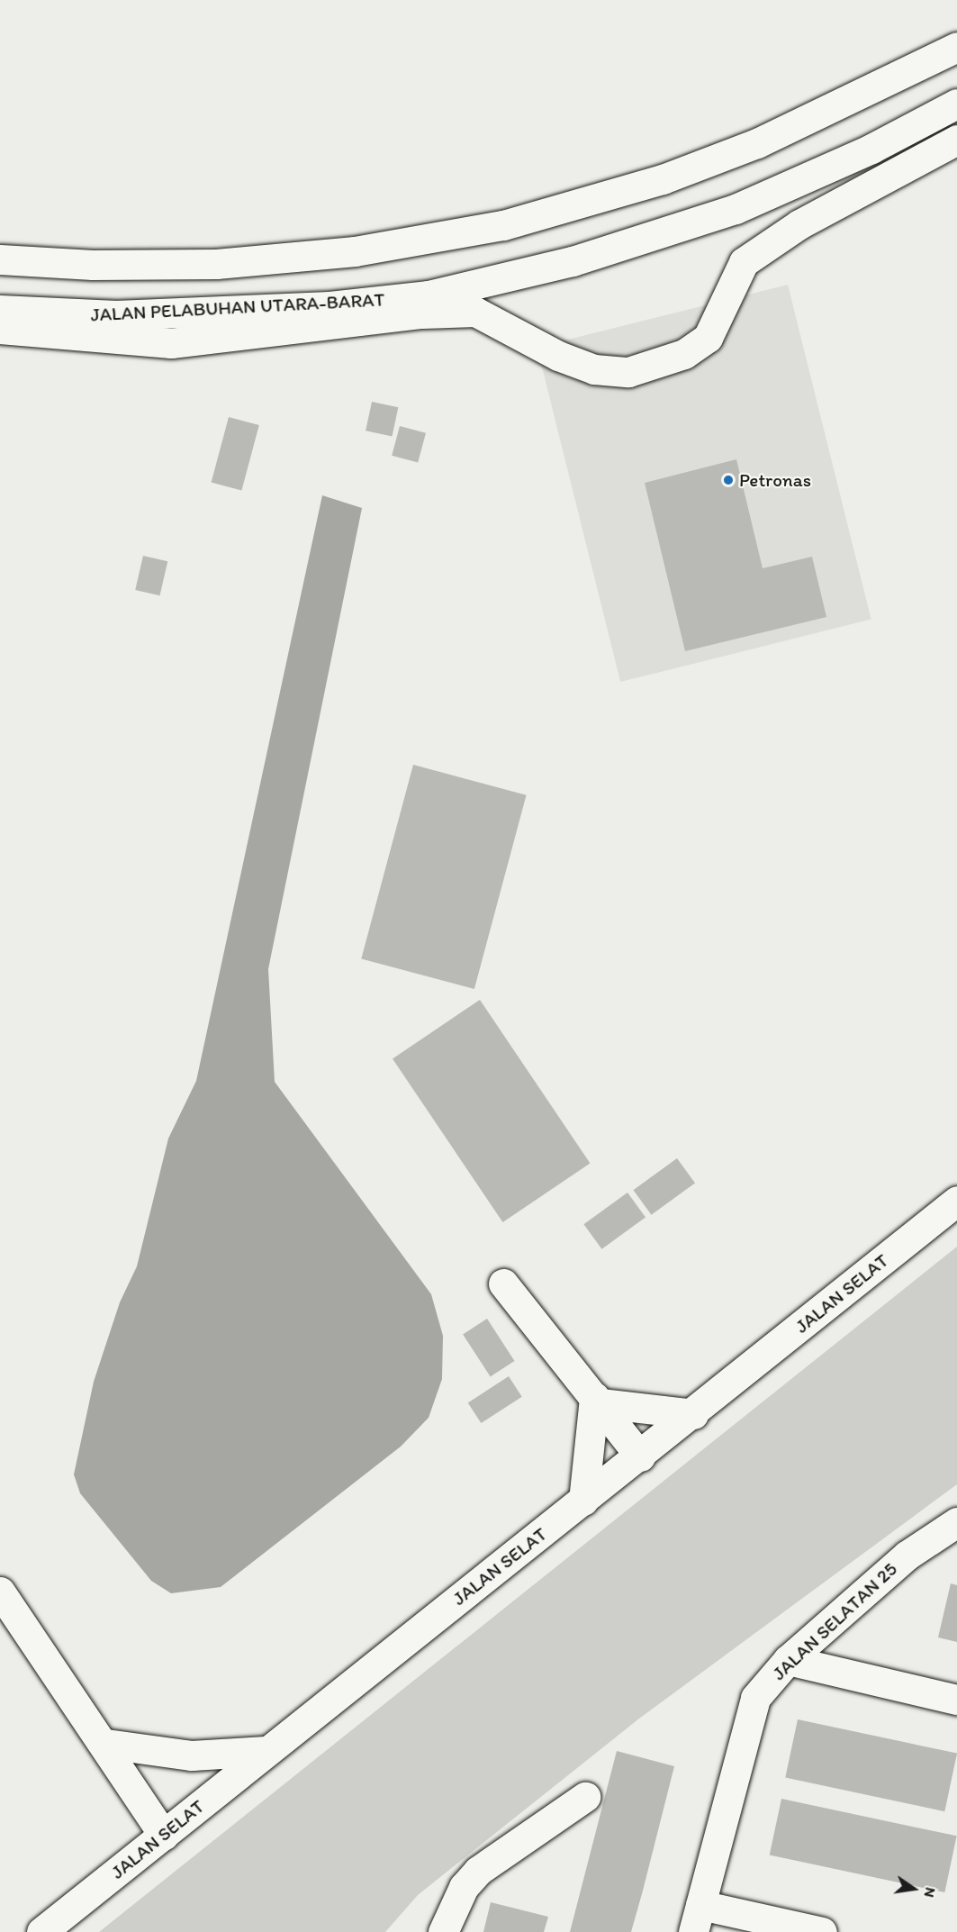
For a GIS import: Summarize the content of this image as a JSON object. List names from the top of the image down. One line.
{"streets":{"street":["JALAN PELABUHAN UTARA-BARAT","JALAN SELAT","JALAN SELATAN 25"]},"places":["Petronas"],"north":"right"}
